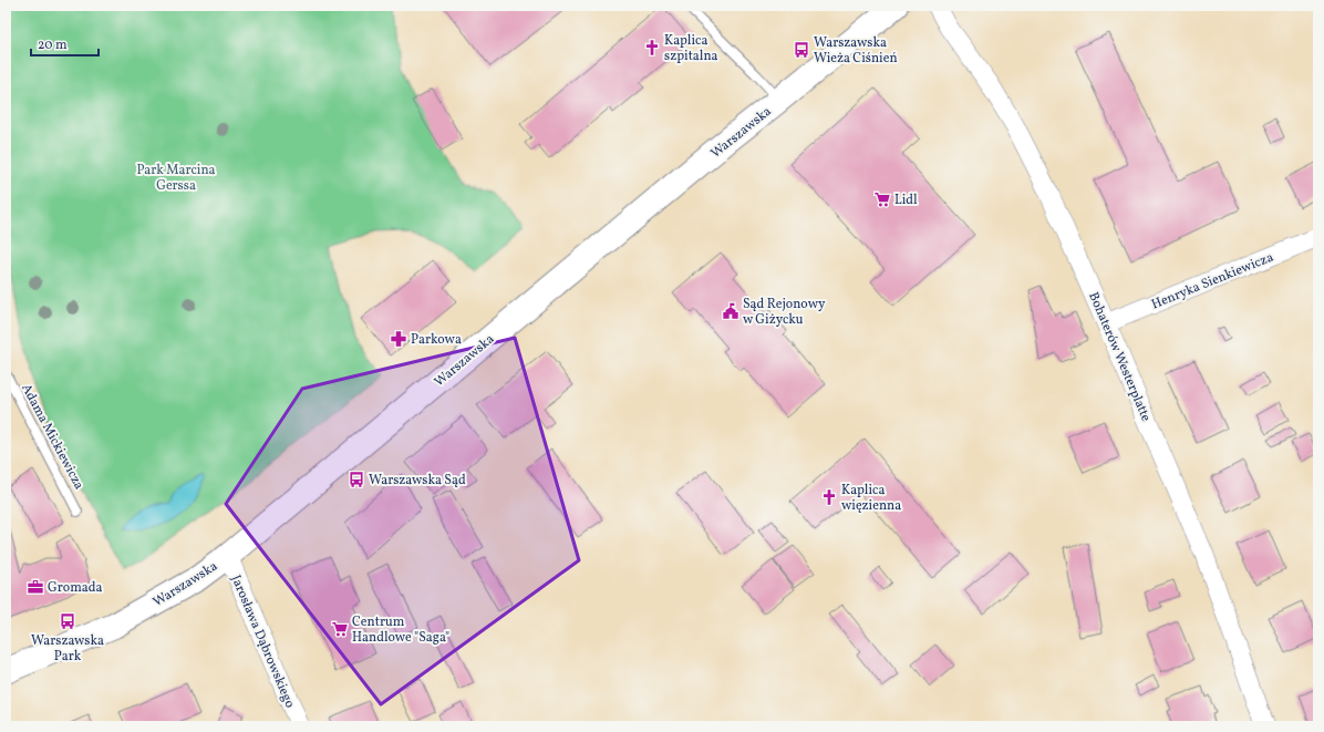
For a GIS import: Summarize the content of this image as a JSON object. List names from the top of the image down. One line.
{"streets":{"street":["Warszawska","Henryka Sienkiewicza","Bohaterów Westerplatte","Jarosława Dąbrowskiego"],"lane":["Adama Mickiewicza"]},"crossings":[["Warszawska","Jarosława Dąbrowskiego"],["Henryka Sienkiewicza","Bohaterów Westerplatte"]],"parks":["Park Marcina Gerssa"],"places":{"church":["Kaplica szpitalna","Kaplica więzienna"],"bus stop":["Warszawska Wieża Ciśnień","Warszawska Sąd","Warszawska Park"],"supermarket":["Lidl","Centrum Handlowe \"Saga\""],"public building":["Sąd Rejonowy w Giżycku"],"pharmacy":["Parkowa"],"office":["Gromada"]},"scale_bar":"20 m"}
